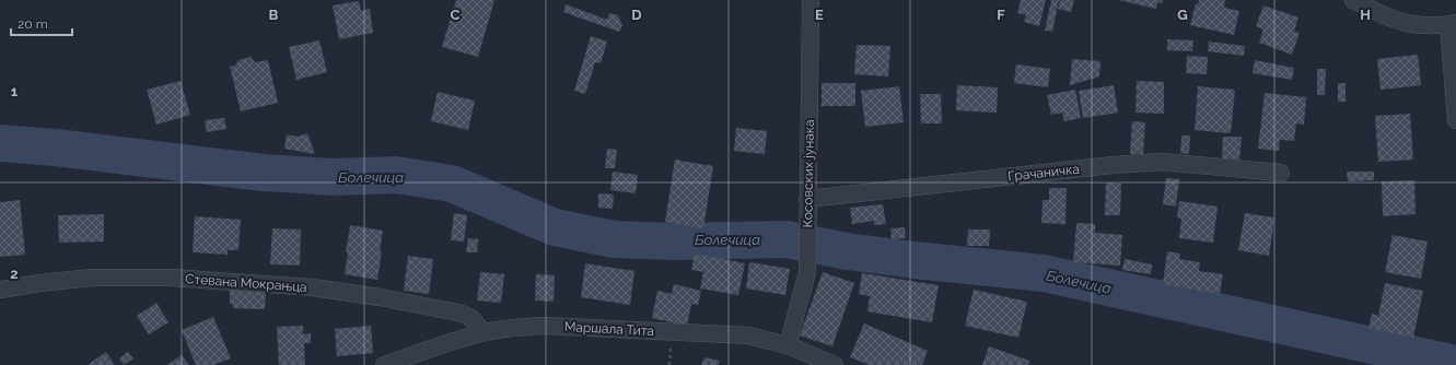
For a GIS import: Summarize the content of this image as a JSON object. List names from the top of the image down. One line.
{"streets":{"street":["Грачаничка","Косовских јунака","Стевана Мокрањца","Маршала Тита"]},"crossings":[["Грачаничка","Косовских јунака"],["Косовских јунака","Маршала Тита"],["Стевана Мокрањца","Маршала Тита"]],"water":["Болечица"],"scale_bar":"20 m","grid":{"columns":["B","C","D","E","F","G","H"],"rows":["1","2"]}}
